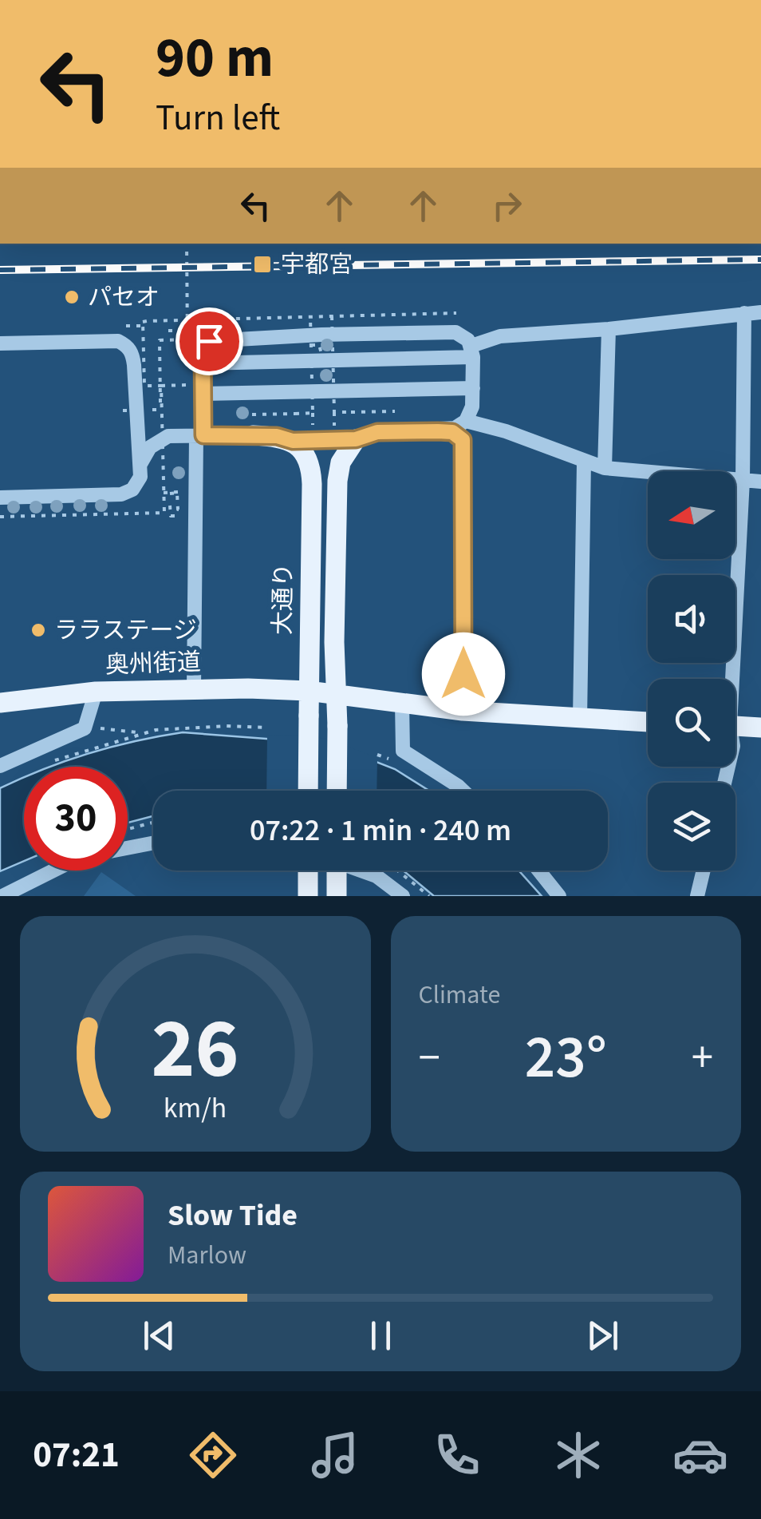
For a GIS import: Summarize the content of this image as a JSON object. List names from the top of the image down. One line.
{"streets":{"main road":["大通り","奥州街道"]},"crossings":[["大通り","奥州街道"]],"places":{"transit":["宇都宮"],"other":["パセオ","ララステージ"]},"north":"left","page":{"turn":["90 m","Turn left"],"limit":"30","trip":"07:22 · 1 min · 240 m","tile":"Climate","heat":["−","23°","+"],"song":["Slow Tide","Marlow"],"tabs":"07:21","gauge":["26","km/h"]}}
